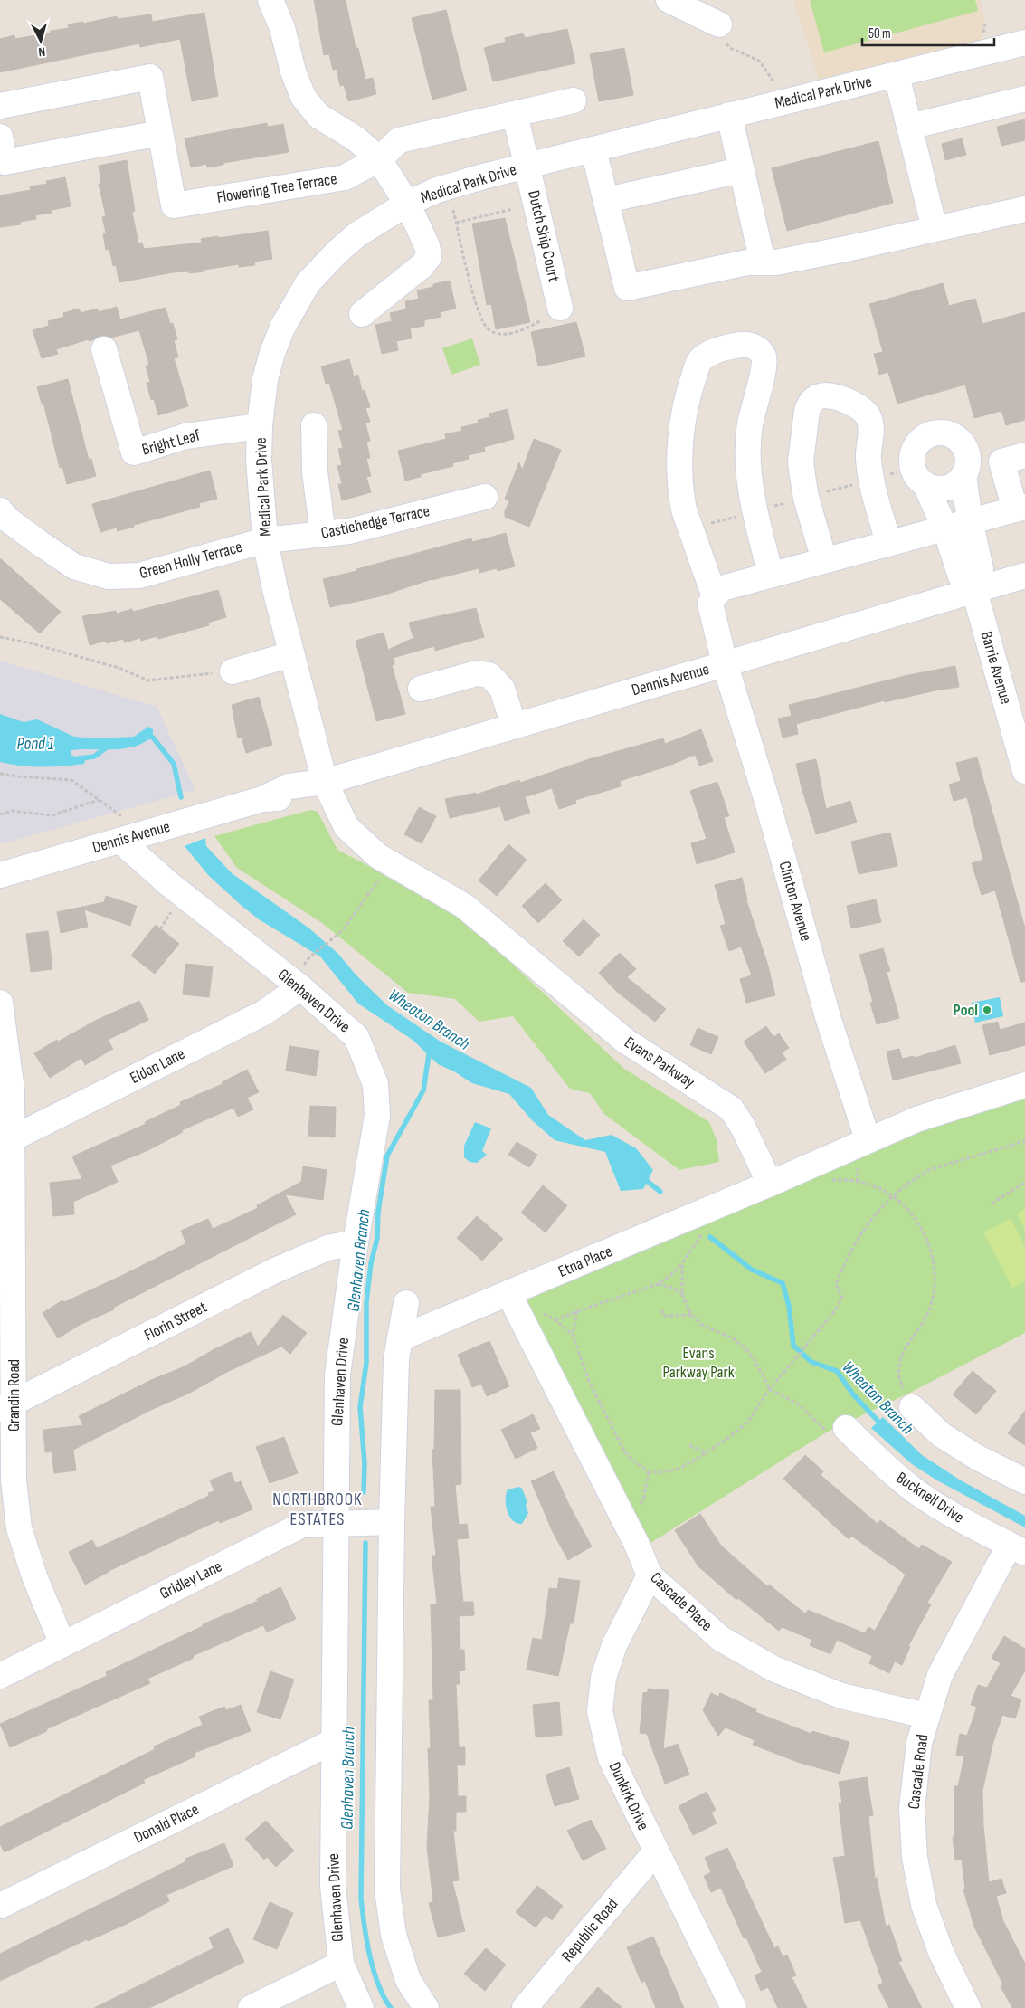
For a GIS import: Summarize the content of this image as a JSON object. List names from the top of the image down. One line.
{"streets":{"street":["Medical Park Drive","Flowering Tree Terrace","Dutch Ship Court","Bright Leaf","Castlehedge Terrace","Green Holly Terrace","Barrie Avenue","Dennis Avenue","Clinton Avenue","Glenhaven Drive","Evans Parkway","Eldon Lane","Etna Place","Florin Street","Grandin Road","Bucknell Drive","Gridley Lane","Cascade Place","Cascade Road","Dunkirk Drive","Donald Place","Republic Road"]},"crossings":[["Medical Park Drive","Dutch Ship Court"],["Medical Park Drive","Bright Leaf"],["Medical Park Drive","Castlehedge Terrace"],["Medical Park Drive","Green Holly Terrace"],["Medical Park Drive","Dennis Avenue"],["Medical Park Drive","Evans Parkway"],["Flowering Tree Terrace","Dutch Ship Court"],["Castlehedge Terrace","Green Holly Terrace"],["Barrie Avenue","Dennis Avenue"],["Dennis Avenue","Clinton Avenue"],["Dennis Avenue","Glenhaven Drive"],["Dennis Avenue","Evans Parkway"],["Glenhaven Drive","Eldon Lane"],["Glenhaven Drive","Florin Street"],["Glenhaven Drive","Gridley Lane"],["Glenhaven Drive","Donald Place"],["Evans Parkway","Etna Place"],["Eldon Lane","Grandin Road"],["Etna Place","Cascade Place"],["Florin Street","Grandin Road"],["Grandin Road","Gridley Lane"],["Bucknell Drive","Cascade Road"],["Cascade Place","Cascade Road"],["Cascade Place","Dunkirk Drive"],["Dunkirk Drive","Republic Road"]],"districts":["NORTHBROOK ESTATES"],"water":["Pond 1","Wheaton Branch","Glenhaven Branch"],"parks":["Evans Parkway Park"],"places":["Pool"],"scale_bar":"50 m","north":"bottom"}
